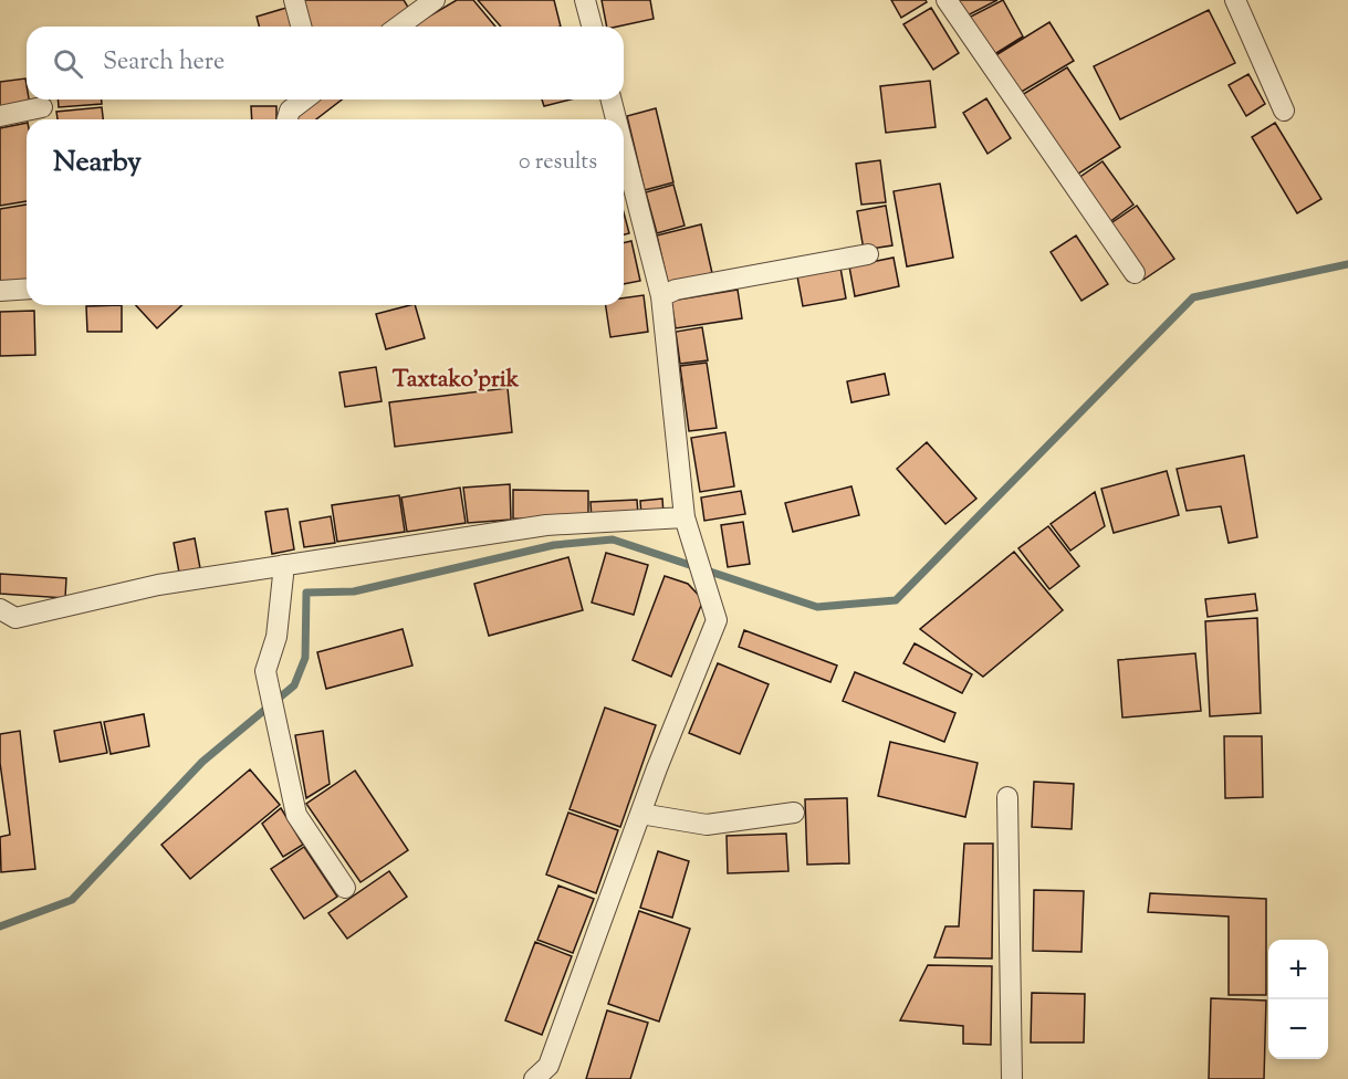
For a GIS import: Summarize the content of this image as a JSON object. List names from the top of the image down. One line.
{"districts":["Taxtako'prik"],"page":{"search":"Search here","heading":["Nearby","0 results"],"map_buttons":["+","−"]}}
